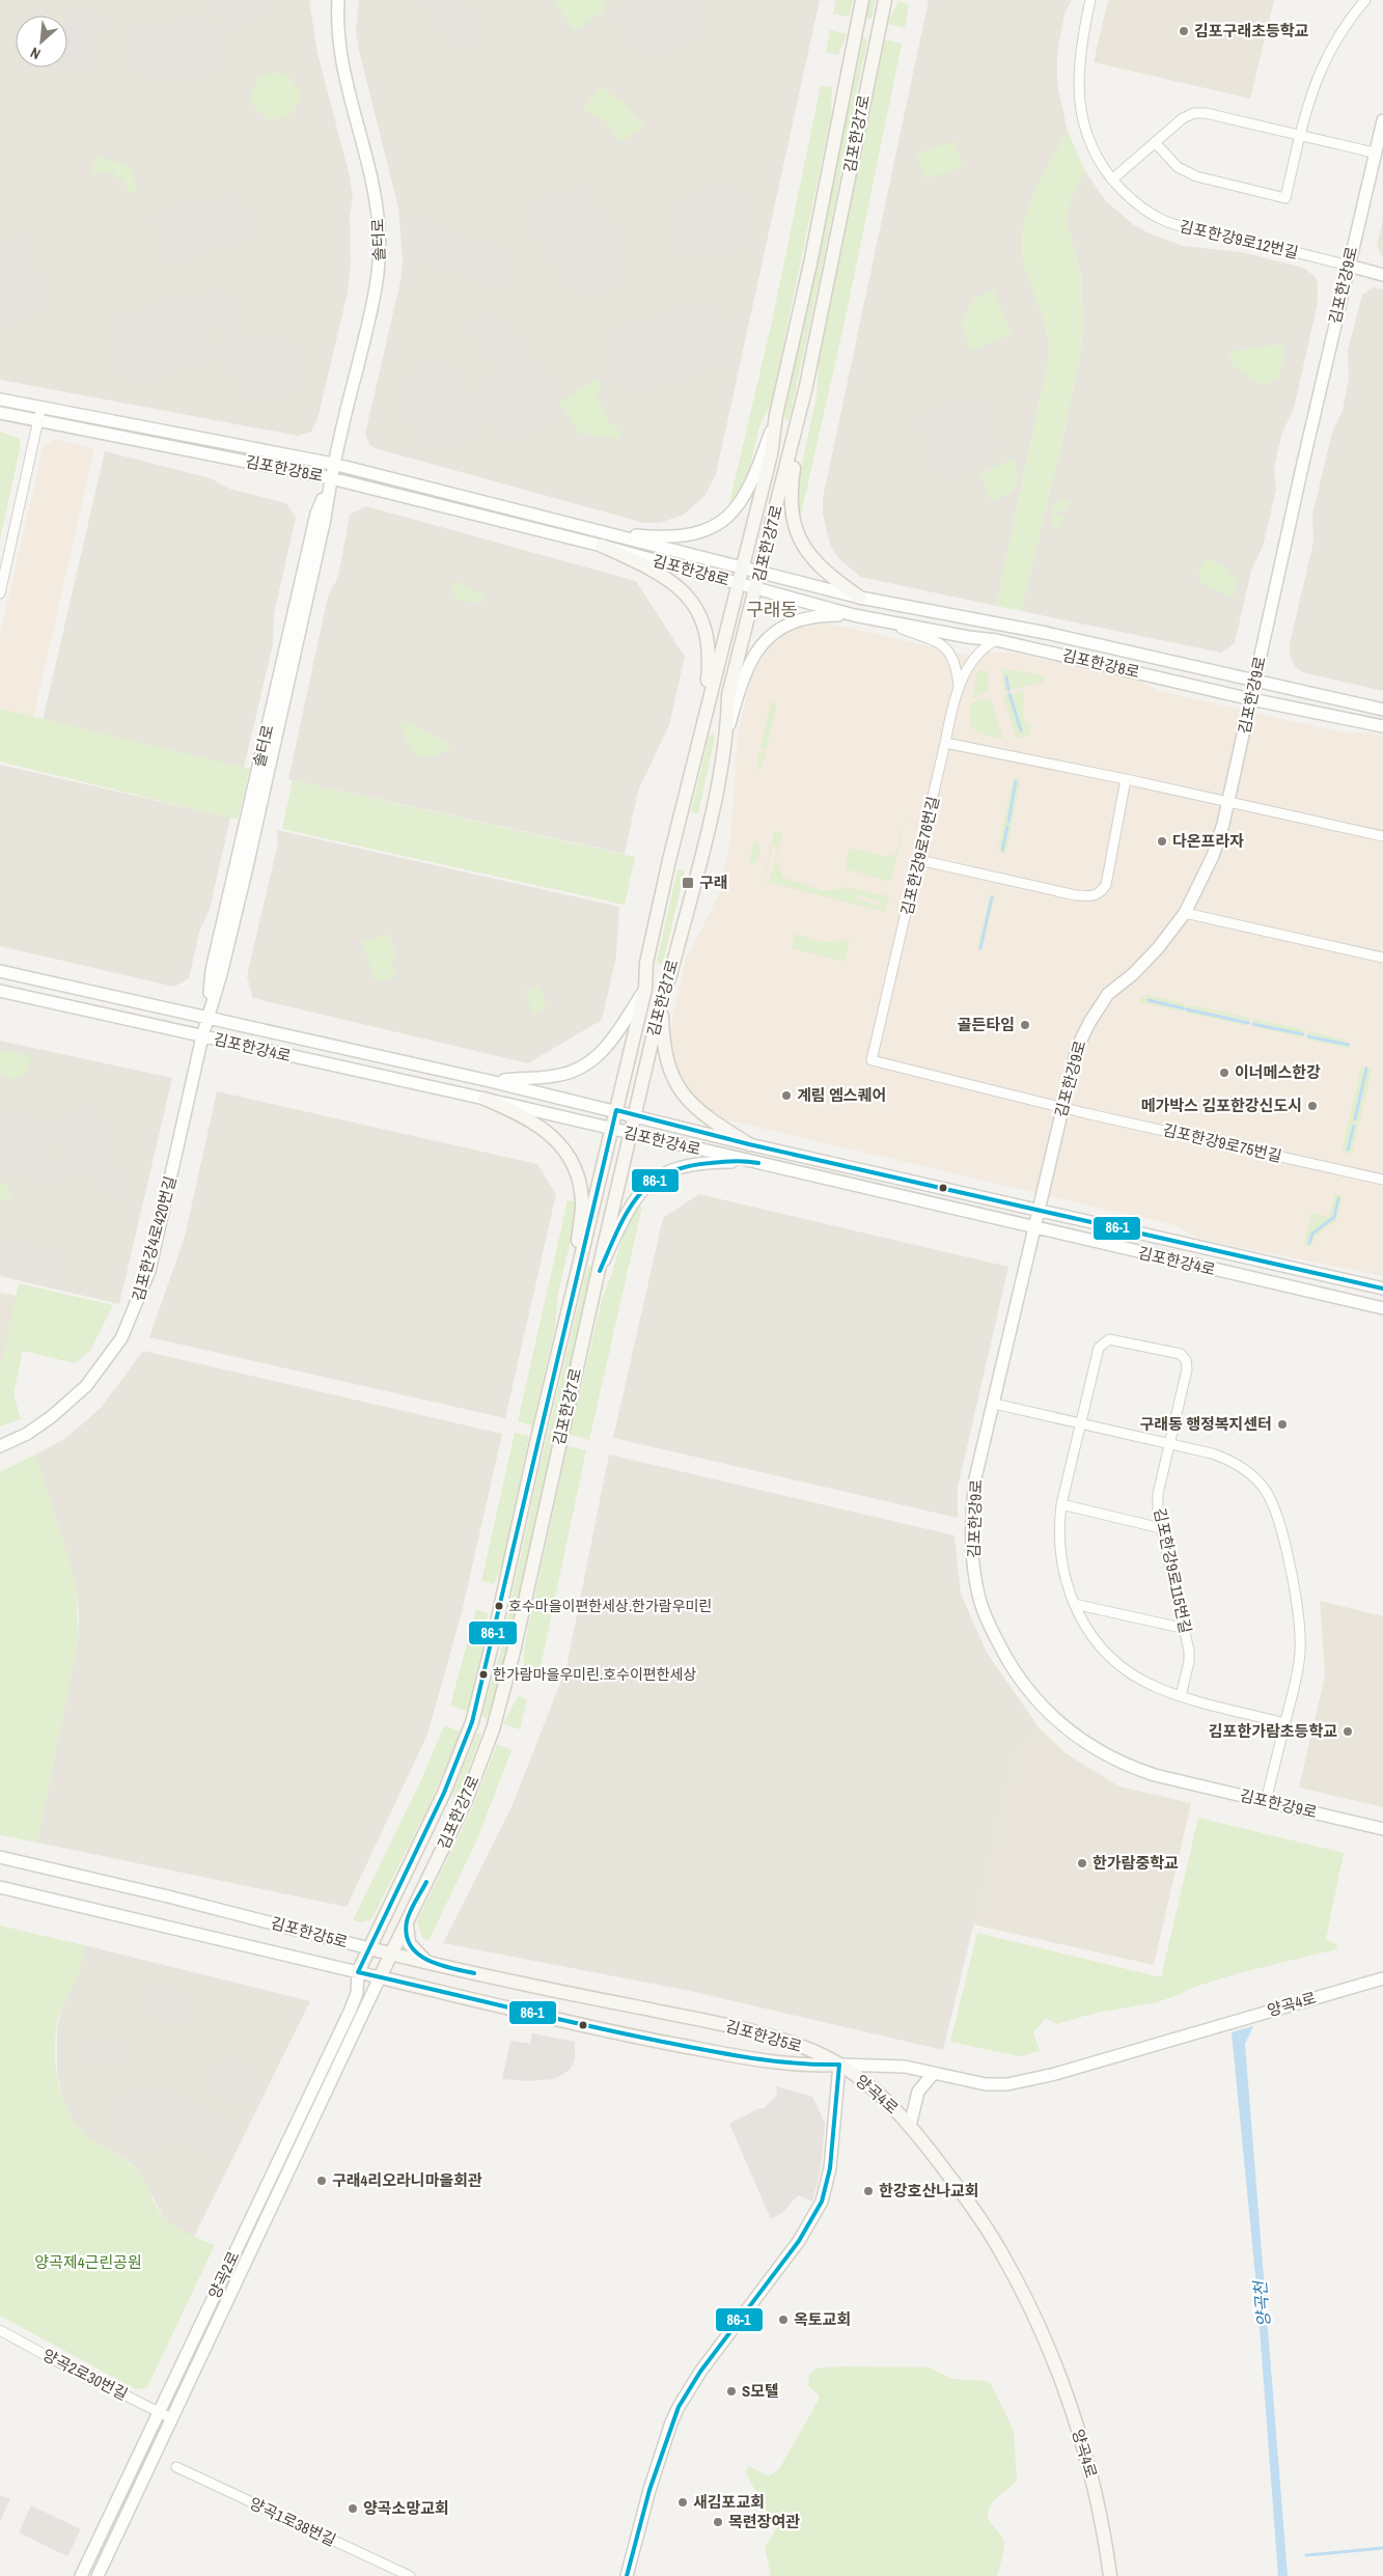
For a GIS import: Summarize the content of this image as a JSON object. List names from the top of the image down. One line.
{"streets":{"main road":["김포한강7로","김포한강5로","양곡4로"],"street":["솔터로","김포한강9로12번길","김포한강9로","김포한강8로","김포한강9로76번길","김포한강4로","김포한강9로75번길","김포한강4로420번길","김포한강9로115번길","양곡2로","양곡2로30번길","양곡1로38번길"]},"crossings":[["김포한강7로","김포한강8로"],["김포한강7로","김포한강4로"],["김포한강7로","김포한강5로"],["김포한강7로","양곡2로"],["솔터로","김포한강8로"],["솔터로","김포한강4로"],["솔터로","김포한강4로420번길"],["김포한강9로12번길","김포한강9로"],["김포한강9로","김포한강8로"],["김포한강9로","김포한강9로76번길"],["김포한강9로","김포한강4로"],["김포한강9로","김포한강9로75번길"],["김포한강9로76번길","김포한강9로75번길"],["김포한강4로","김포한강4로420번길"],["김포한강5로","양곡4로"],["김포한강5로","양곡2로"],["양곡2로","양곡2로30번길"]],"districts":["구래동"],"water":["양곡천"],"parks":["양곡제4근린공원"],"places":{"other":["김포구래초등학교","다온프라자","골든타임","이너메스한강","계림 엠스퀘어","메가박스 김포한강신도시","구래동 행정복지센터","호수마을이편한세상.한가람우미린","한가람마을우미린.호수이편한세상","김포한가람초등학교","한가람중학교","구래4리오라니마을회관","한강호산나교회","옥토교회","S모텔","새김포교회","양곡소망교회","목련장여관"],"transit":["구래"]},"lines":["transit line 86-1"],"north":"bottom left"}
